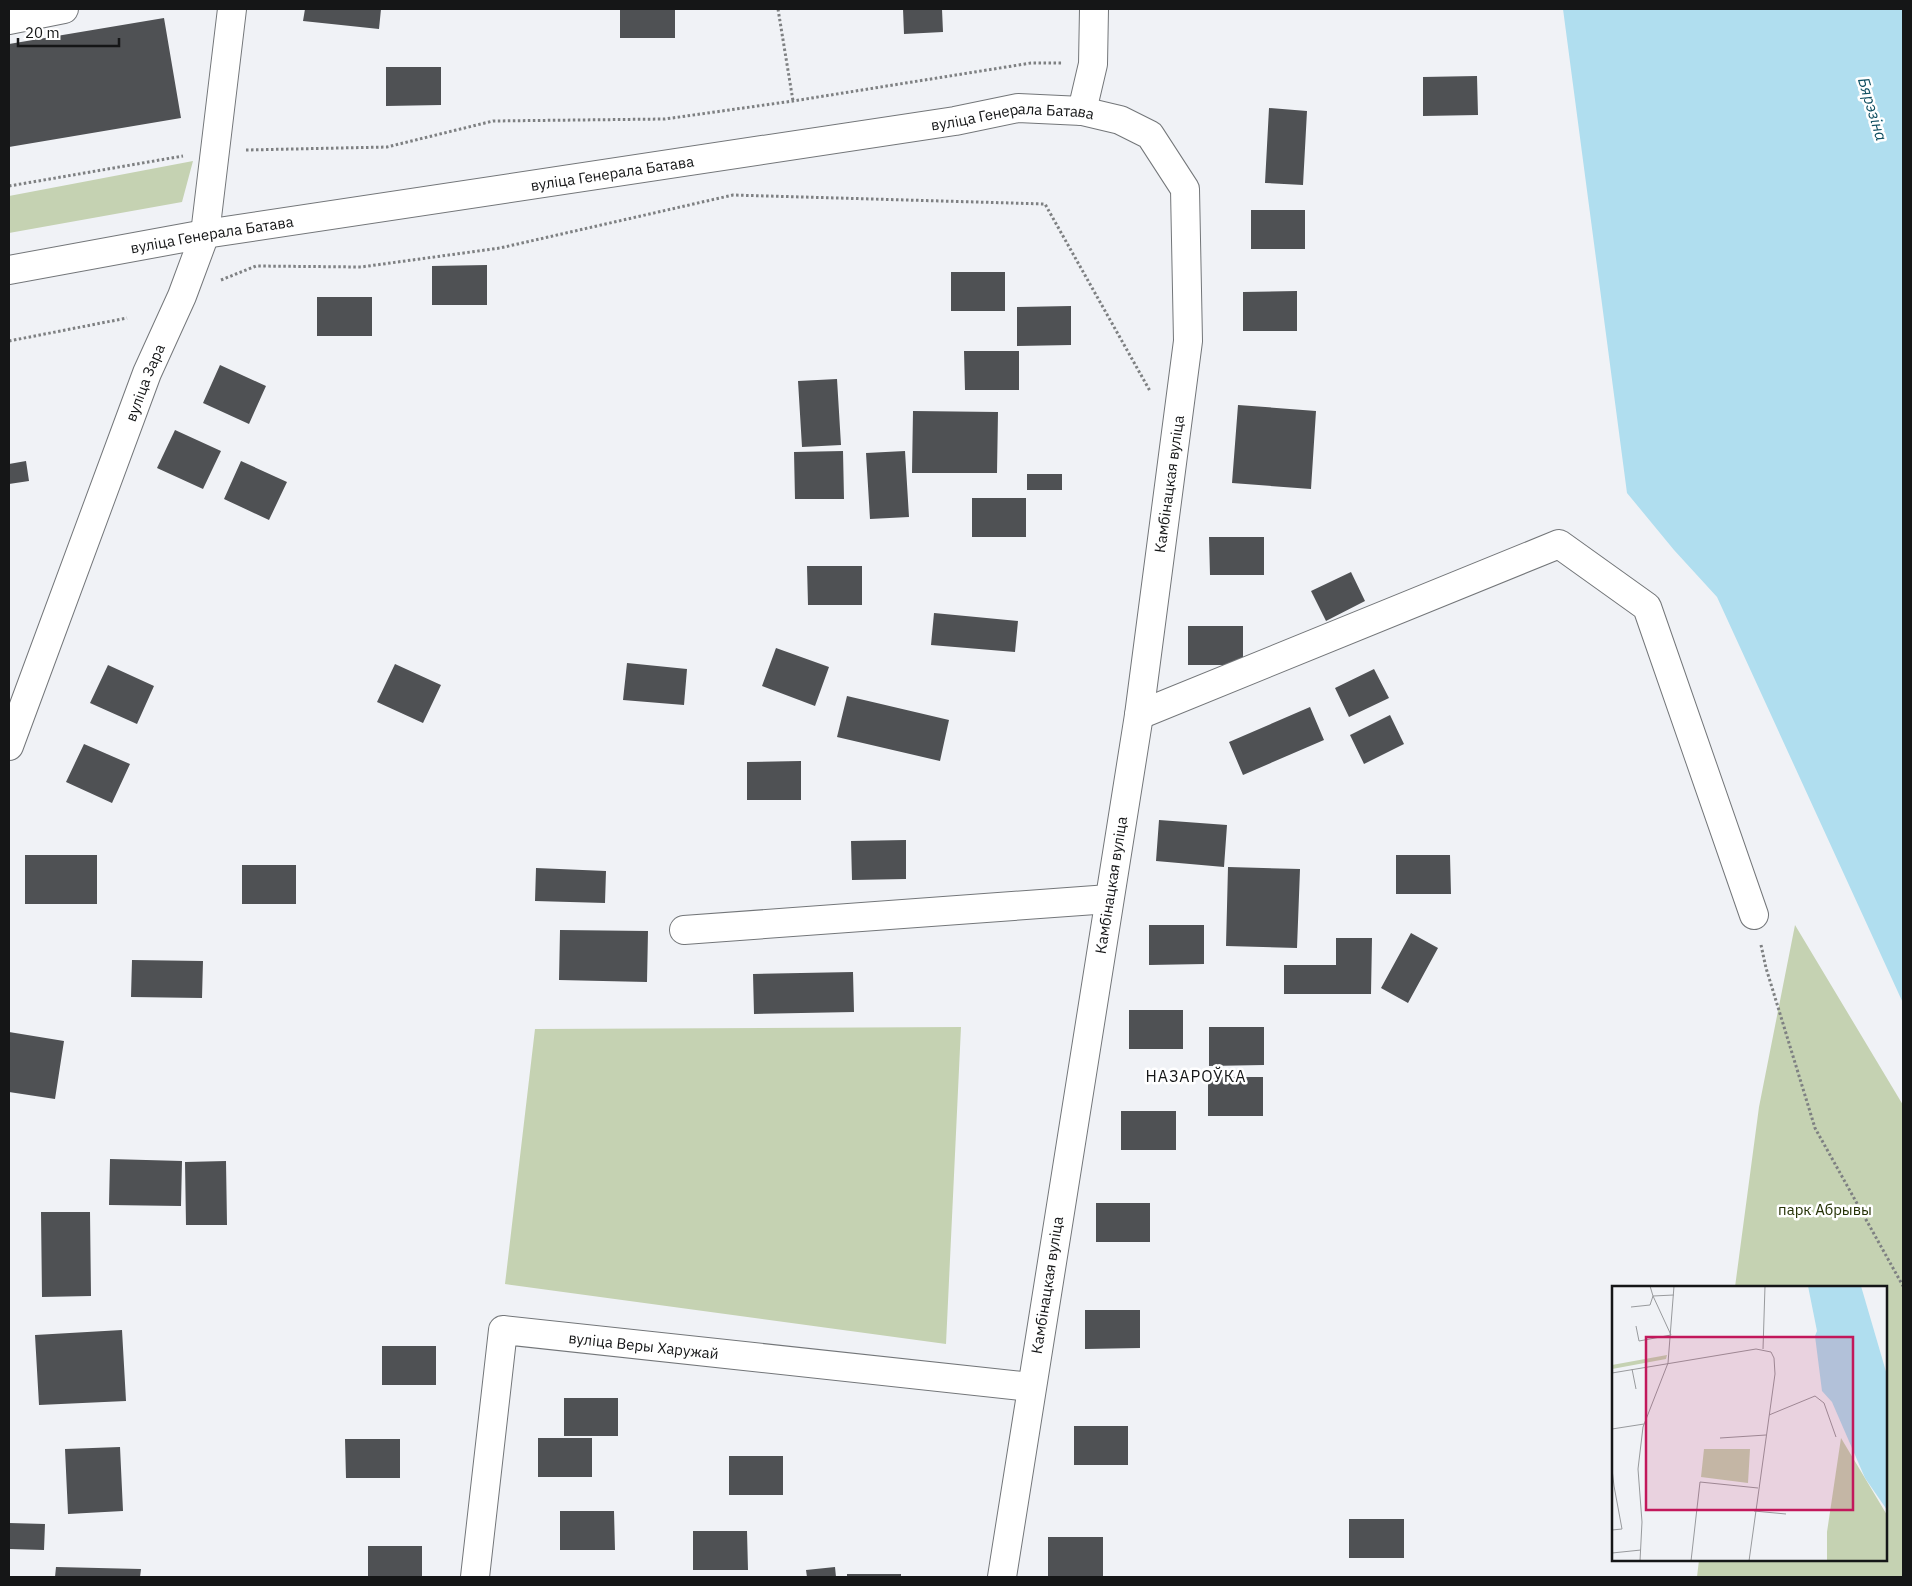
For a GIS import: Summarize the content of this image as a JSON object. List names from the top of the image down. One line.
{"streets":{"street":["вуліца Генерала Батава","вуліца Зара","Камбінацкая вуліца","вуліца Веры Харужай"]},"crossings":[["вуліца Генерала Батава","вуліца Зара"],["вуліца Генерала Батава","Камбінацкая вуліца"],["Камбінацкая вуліца","вуліца Веры Харужай"]],"districts":["НАЗАРОЎКА"],"water":["Бярэзіна"],"parks":["парк Абрывы"],"scale_bar":"20 m"}
